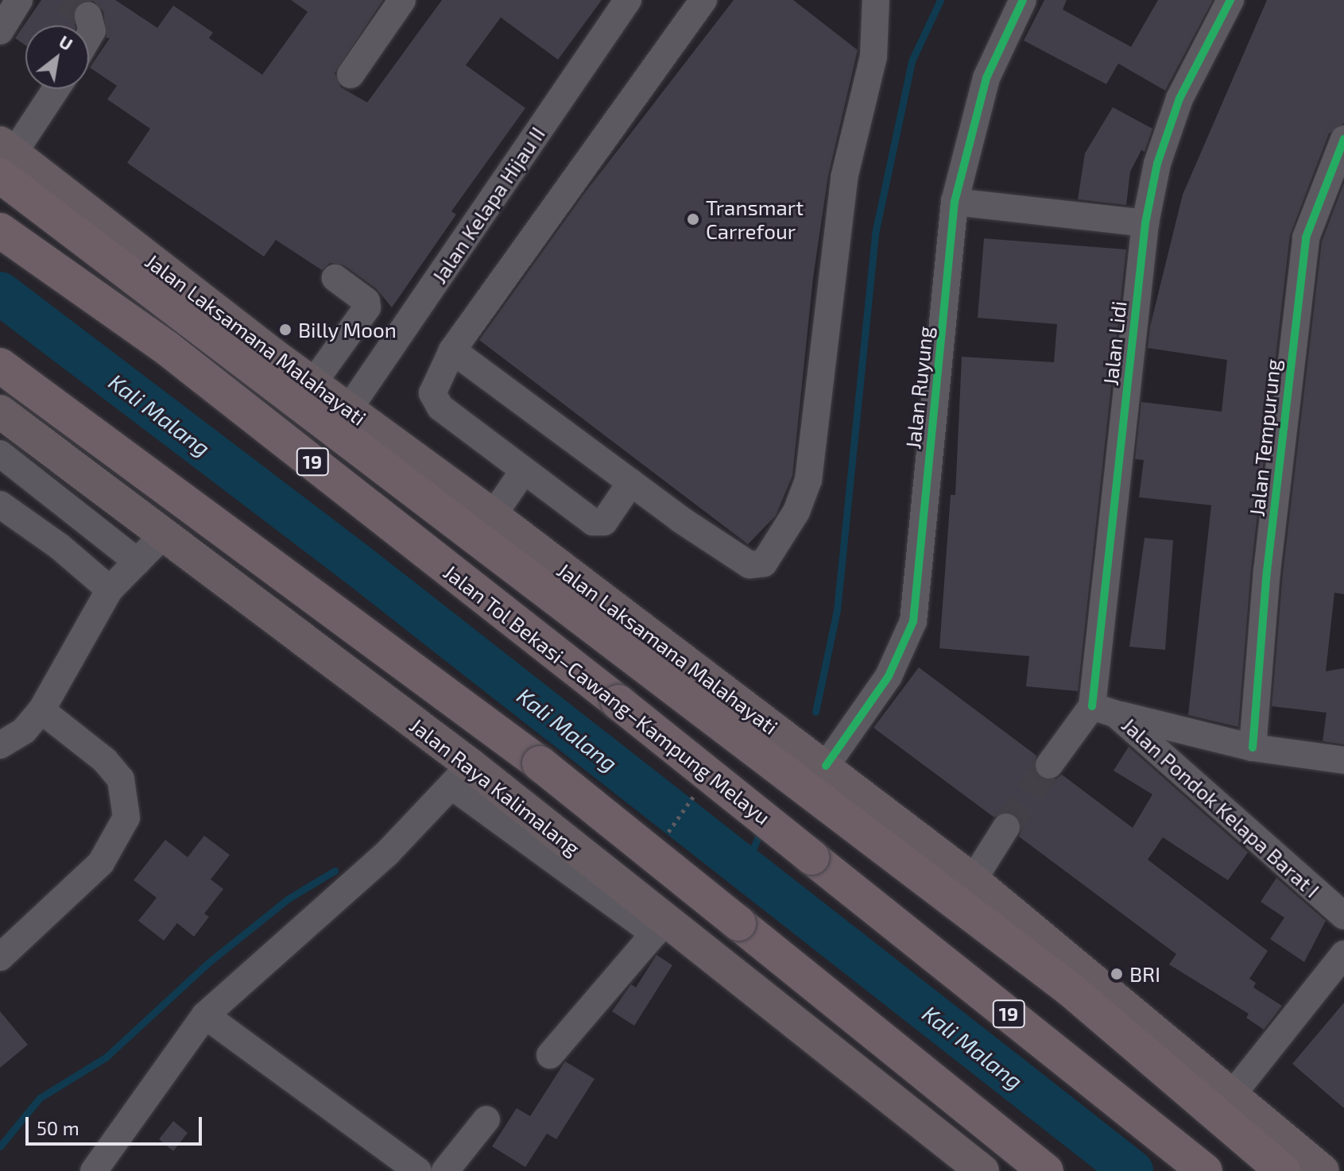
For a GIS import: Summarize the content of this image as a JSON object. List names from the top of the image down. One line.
{"streets":{"highway":["19","Jalan Tol Bekasi–Cawang–Kampung Melayu"],"main road":["Jalan Laksamana Malahayati","Jalan Raya Kalimalang"],"street":["Jalan Kelapa Hijau II","Jalan Lidi","Jalan Ruyung","Jalan Tempurung","Jalan Pondok Kelapa Barat I"]},"crossings":[["Jalan Kelapa Hijau II","Jalan Laksamana Malahayati"],["Jalan Laksamana Malahayati","Jalan Ruyung"],["Jalan Lidi","Jalan Pondok Kelapa Barat I"]],"water":["Kali Malang"],"places":["Transmart Carrefour","Billy Moon","BRI"],"scale_bar":"50 m","north":"top right"}
